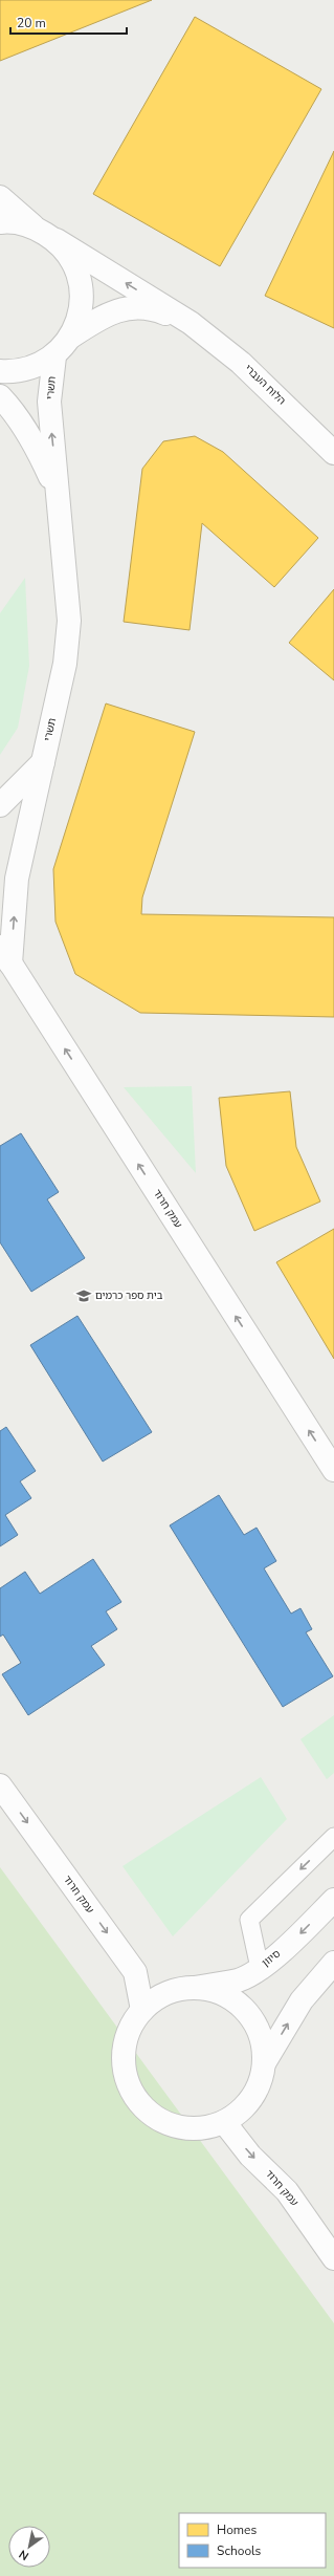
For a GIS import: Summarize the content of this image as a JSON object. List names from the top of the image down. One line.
{"streets":{"street":["הלוח העברי","תשרי","עמק חרוד","סיוון"]},"crossings":[["תשרי","עמק חרוד"],["עמק חרוד","סיוון"]],"one_way":["תשרי"],"places":{"school or university":["בית ספר כרמים"]},"legend":["Homes","Schools"],"scale_bar":"20 m","north":"bottom left"}
